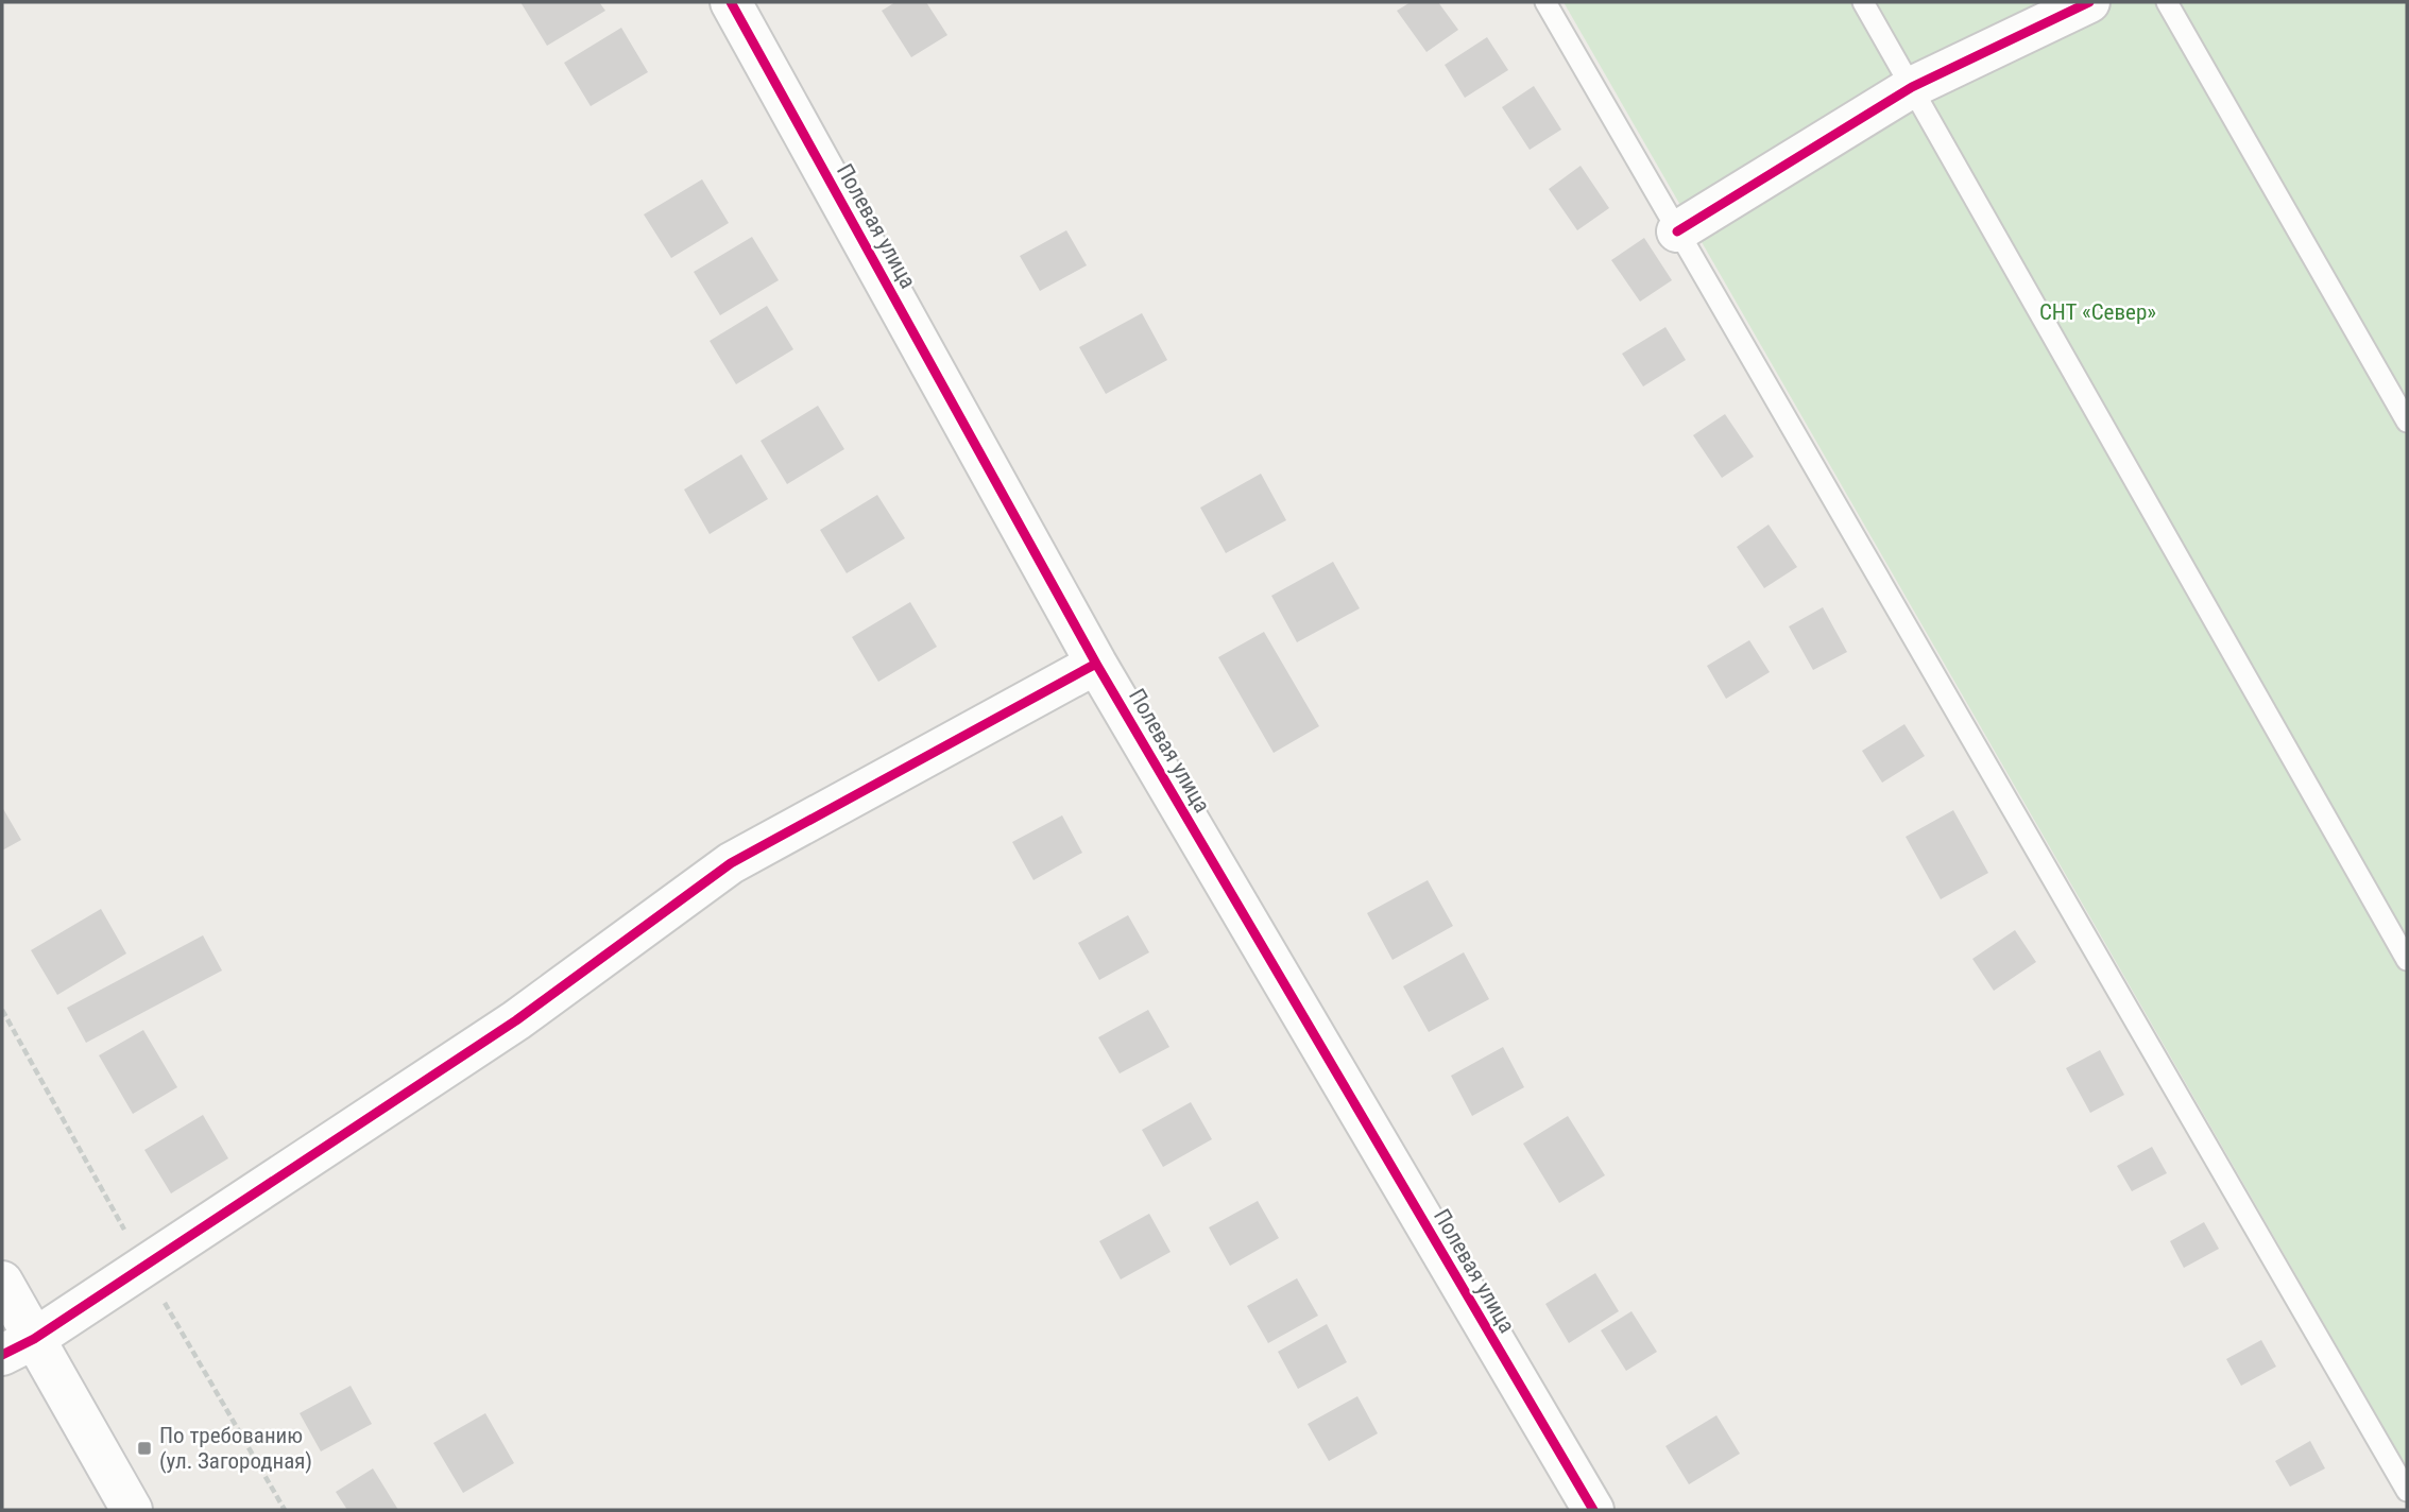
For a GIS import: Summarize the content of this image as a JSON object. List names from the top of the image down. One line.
{"streets":{"street":["Полевая улица"]},"parks":["СНТ «Север»"],"places":{"transit":["По требованию (ул. Загородная)"]}}
